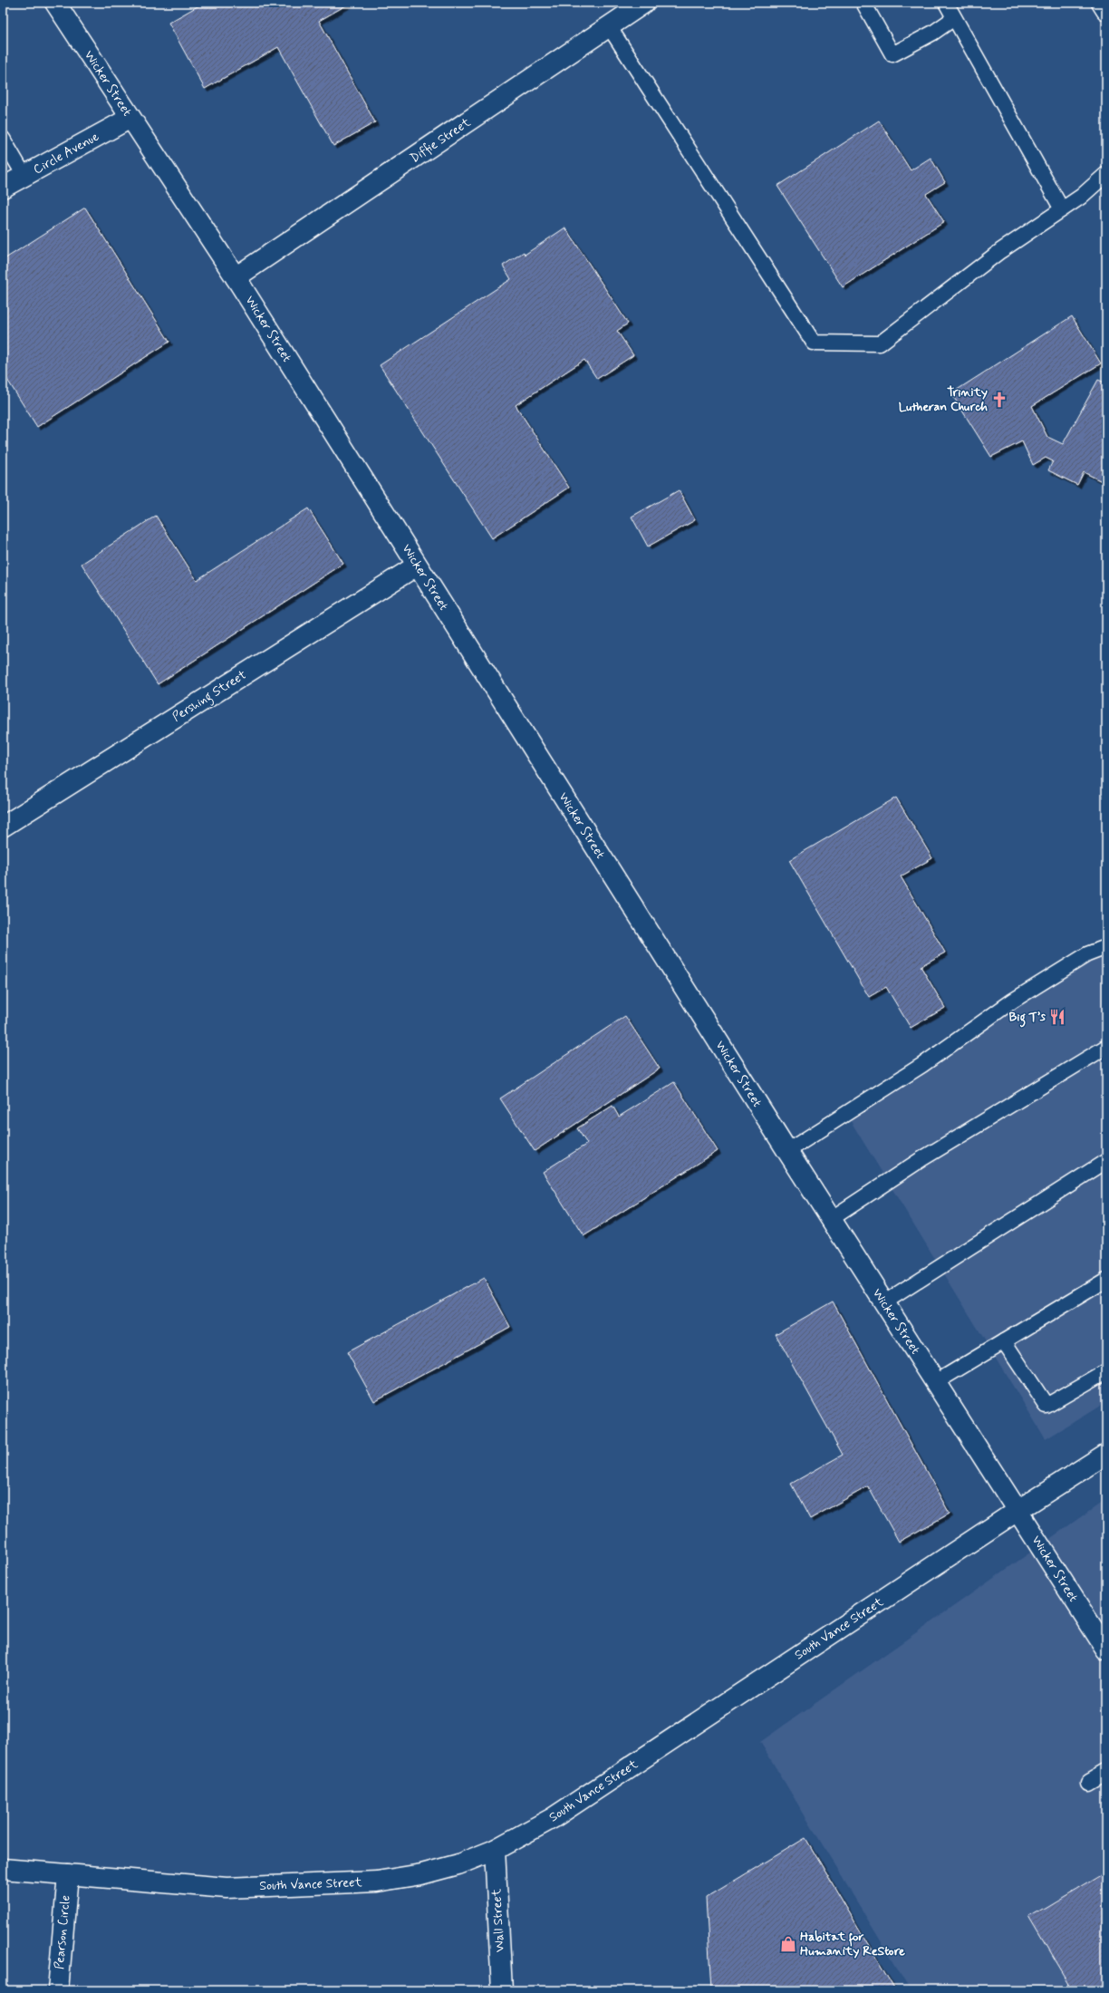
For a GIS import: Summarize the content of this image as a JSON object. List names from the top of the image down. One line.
{"streets":{"street":["Wicker Street","Diffie Street","Circle Avenue","Pershing Street","South Vance Street","Wall Street","Pearson Circle"]},"crossings":[["Wicker Street","Diffie Street"],["Wicker Street","Circle Avenue"],["Wicker Street","Pershing Street"],["Wicker Street","South Vance Street"],["South Vance Street","Wall Street"],["South Vance Street","Pearson Circle"]],"places":{"church":["Trinity Lutheran Church"],"restaurant":["Big T’s"],"shop":["Habitat for Humanity ReStore"]}}
